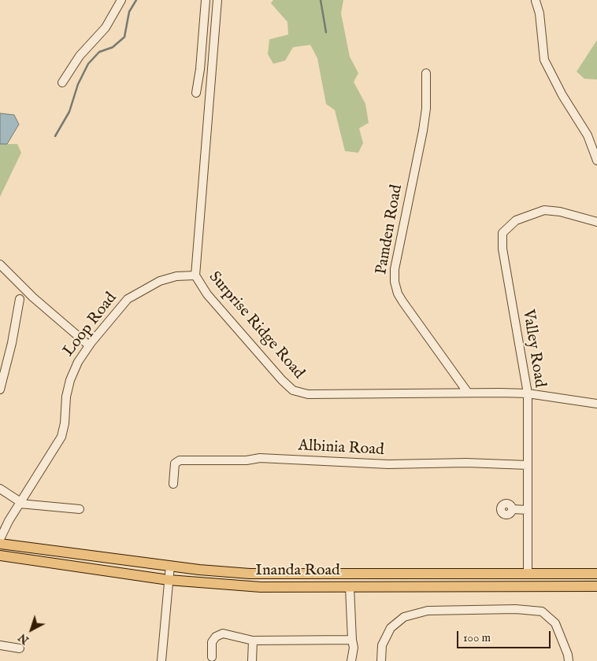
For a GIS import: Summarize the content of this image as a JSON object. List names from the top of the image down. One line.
{"streets":{"main road":["Inanda Road"],"street":["Pamden Road","Loop Road","Surprise Ridge Road","Valley Road","Albinia Road"]},"crossings":[["Pamden Road","Surprise Ridge Road"],["Loop Road","Surprise Ridge Road"],["Surprise Ridge Road","Valley Road"],["Valley Road","Albinia Road"],["Valley Road","Inanda Road"]],"scale_bar":"100 m","north":"bottom left"}
